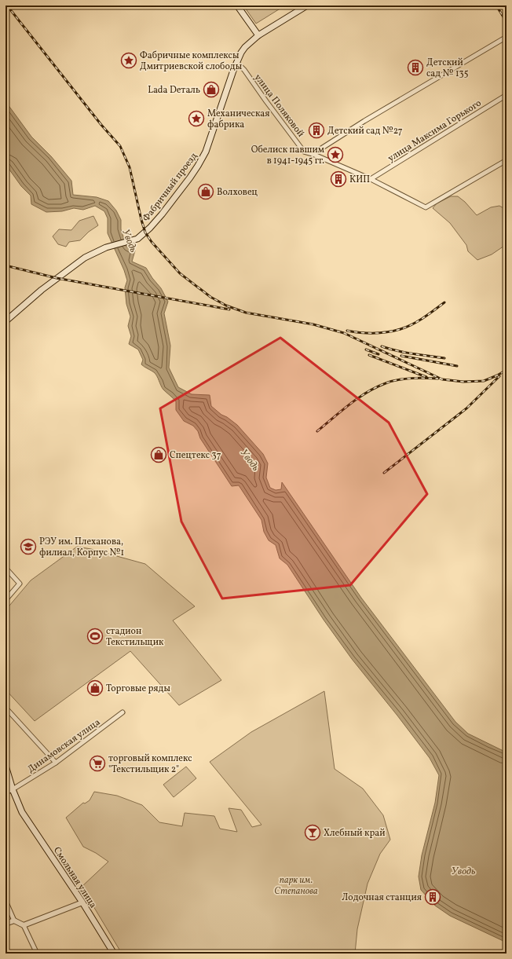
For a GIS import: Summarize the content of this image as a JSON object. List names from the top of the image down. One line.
{"streets":{"main road":["Фабричный проезд","Смольная улица"],"street":["улица Поляковой","улица Максима Горького","Динамовская улица"]},"crossings":[["улица Поляковой","улица Максима Горького"],["улица Поляковой","Фабричный проезд"],["Динамовская улица","Смольная улица"]],"water":["Уводь"],"parks":["парк им. Степанова"],"places":{"place":["Фабричные комплексы Дмитриевской слободы","Механическая фабрика","Обелиск павшим в 1941-1945 гг."],"building":["Детский сад № 135","Детский сад №27","КИП","Лодочная станция"],"shop":["Lada Dеталь","Волховец","Спецтекс 37","Торговые ряды"],"school or university":["РЭУ им. Плеханова, филиал, Корпус №1"],"sports":["стадион Текстильщик"],"supermarket":["торговый комплекс \"Текстильщик 2\""],"bar":["Хлебный край"]}}
